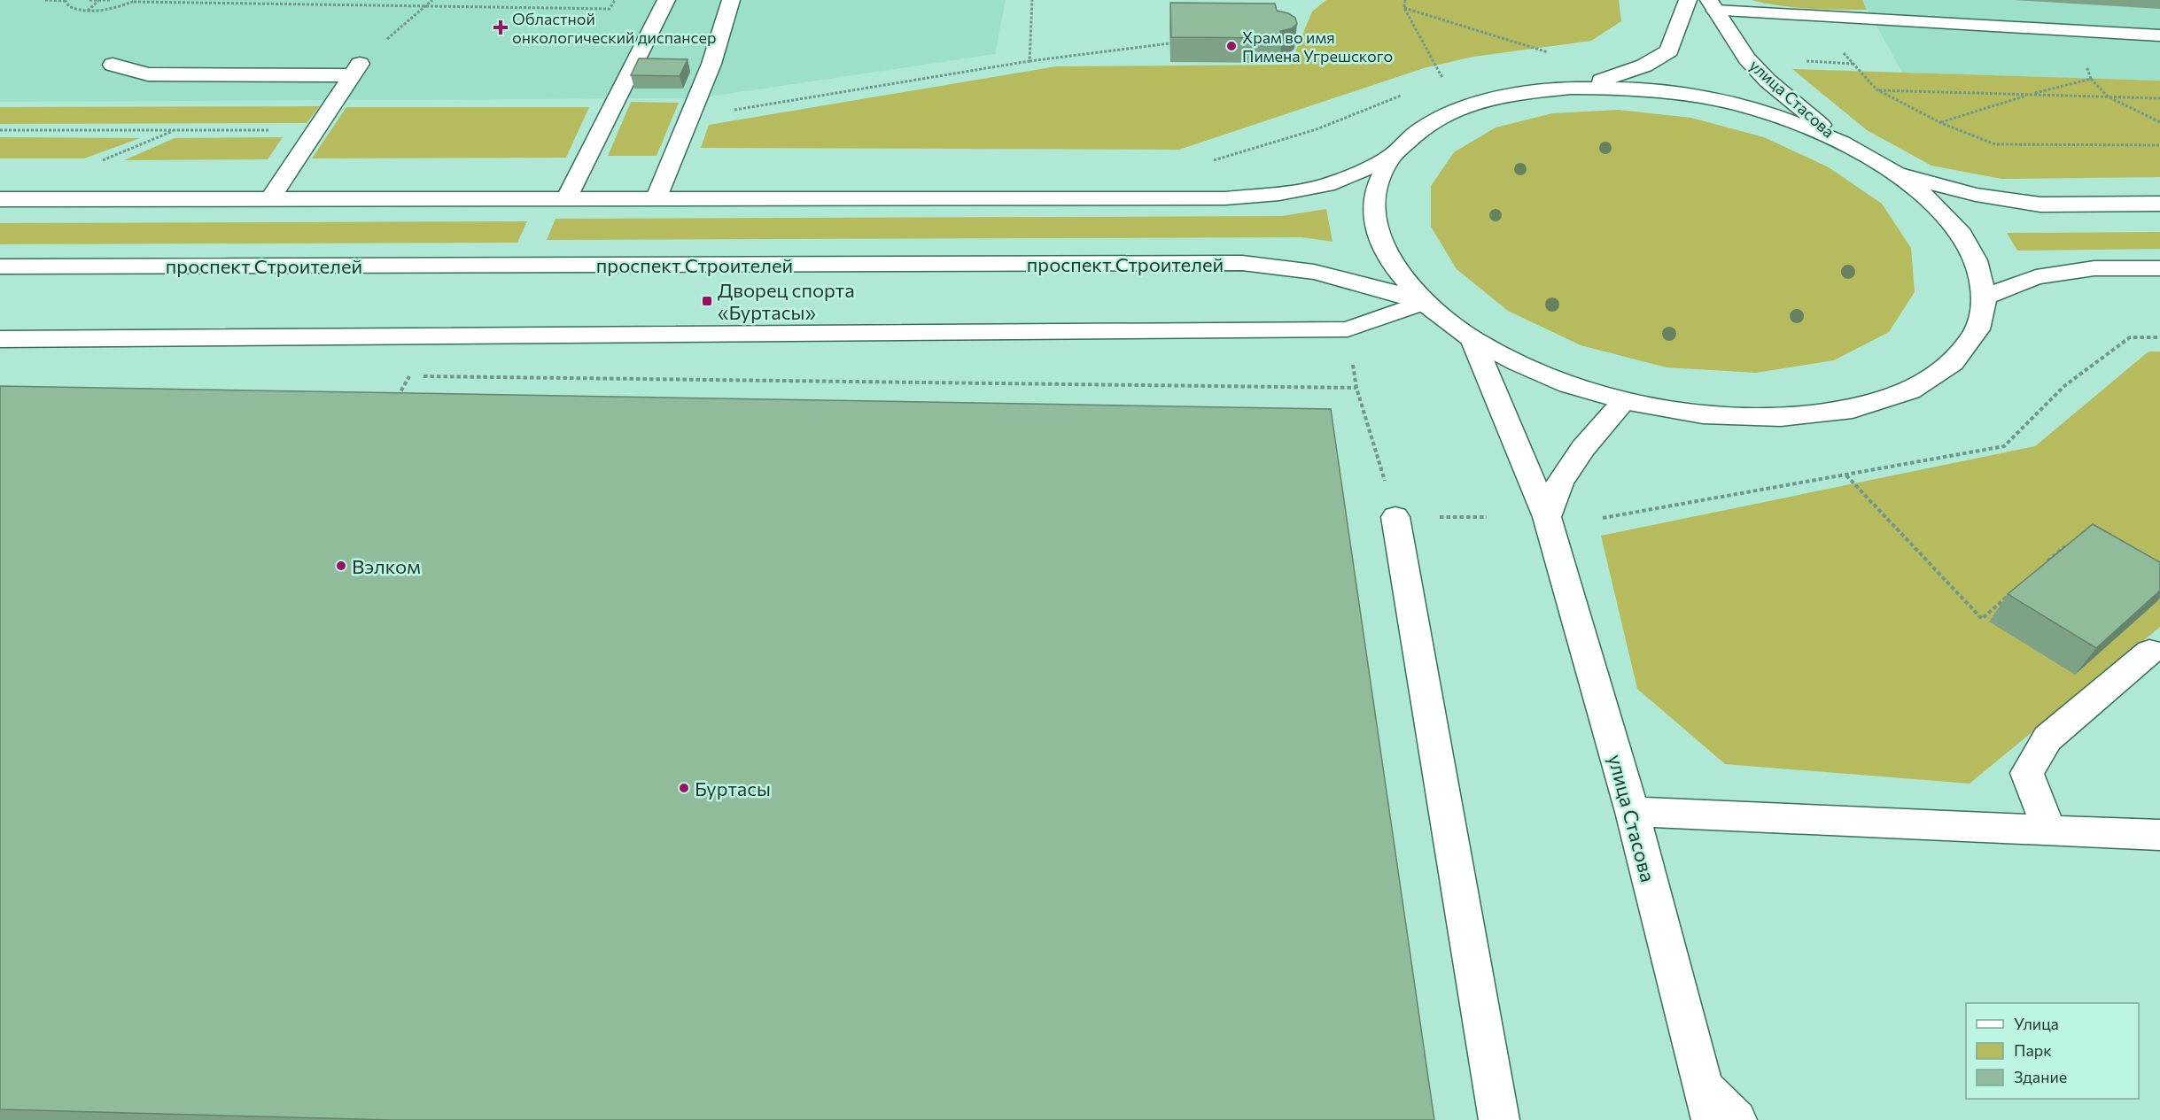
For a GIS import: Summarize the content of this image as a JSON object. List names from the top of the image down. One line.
{"streets":{"main road":["улица Стасова","проспект Строителей"]},"crossings":[["улица Стасова","проспект Строителей"]],"places":{"health":["Областной онкологический диспансер"],"other":["Храм во имя Пимена Угрешского","Вэлком","Буртасы"],"transit":["Дворец спорта «Буртасы»"]},"legend":["Улица","Парк","Здание"]}
